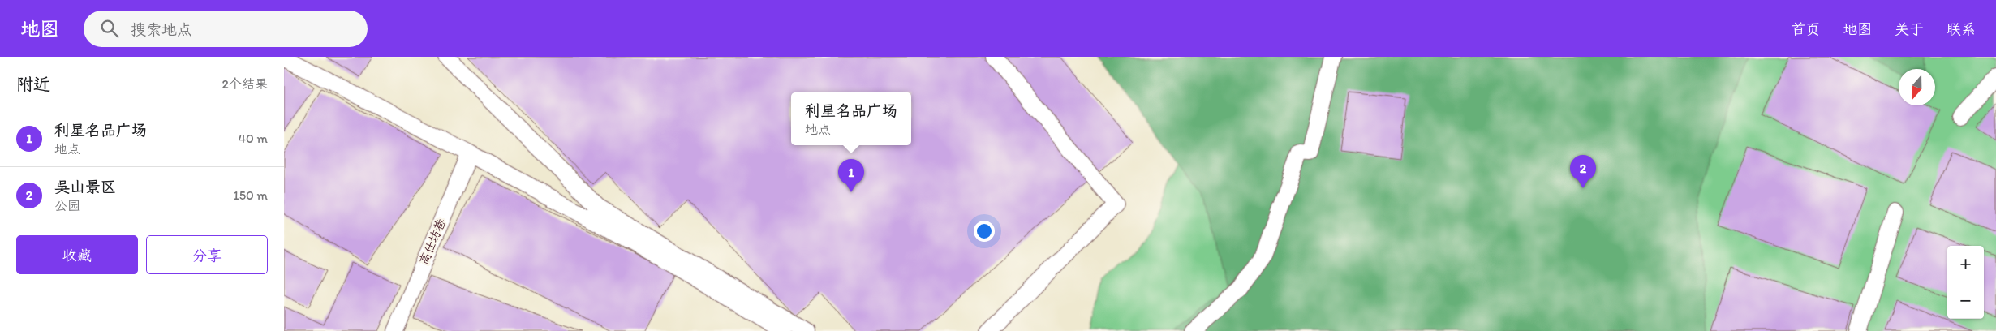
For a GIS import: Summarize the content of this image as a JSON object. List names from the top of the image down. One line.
{"streets":{"lane":["高仕坊巷"]},"north":"bottom","page":{"header":"地图","search":"搜索地点","nav":["首页","地图","关于","联系"],"heading":["附近","2个结果"],"popup":["利星名品广场","地点"],"list":[{"mark":"1","name":"利星名品广场","note":"地点","value":"40 m"},{"mark":"2","name":"吴山景区","note":"公园","value":"150 m"}],"pins":["2","1"],"buttons":["收藏","分享"],"map_buttons":["+","−"]}}
